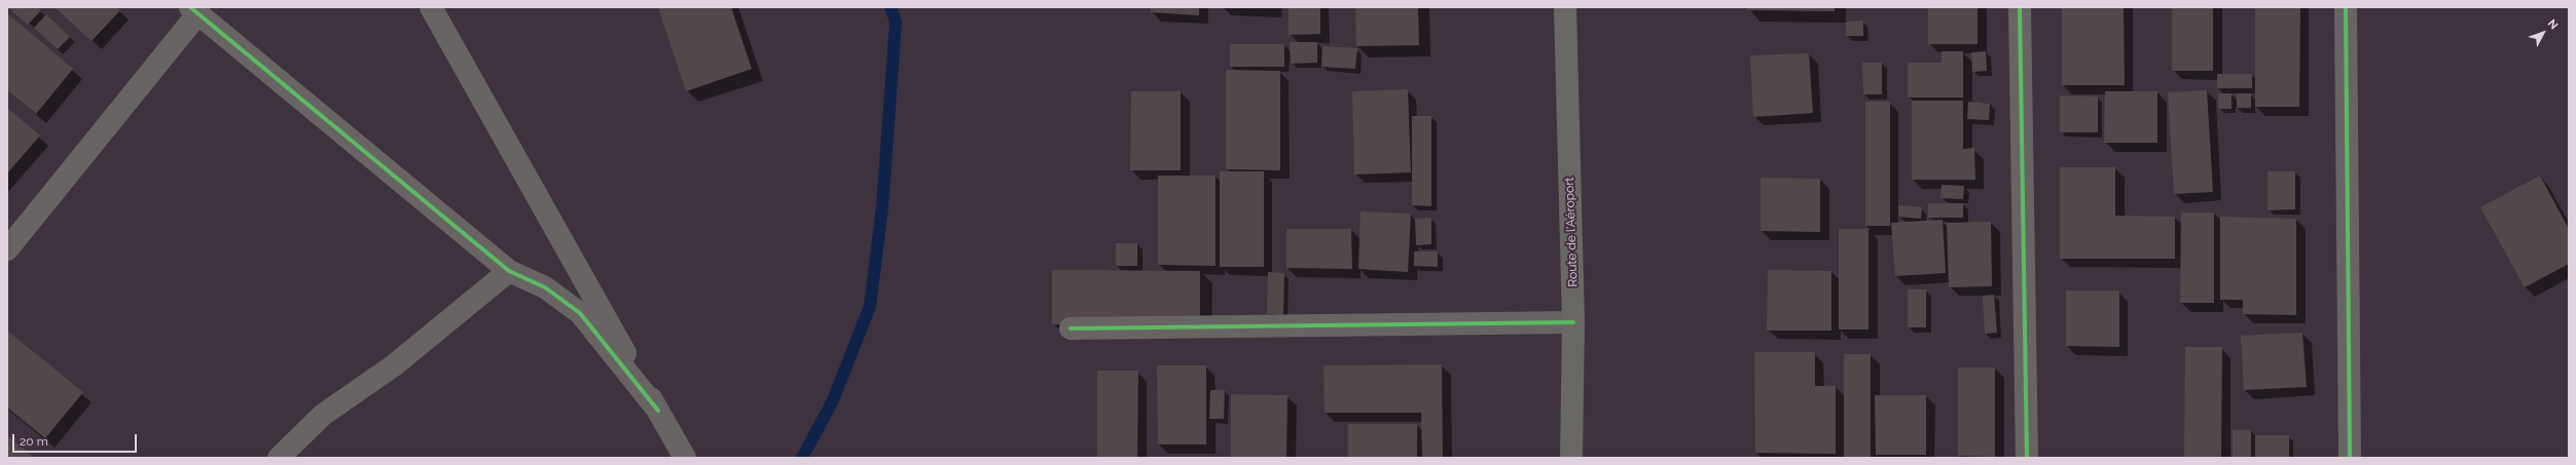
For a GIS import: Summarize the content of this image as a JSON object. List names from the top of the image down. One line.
{"streets":{"main road":["Route de l'Aéroport"]},"scale_bar":"20 m","north":"top right"}
